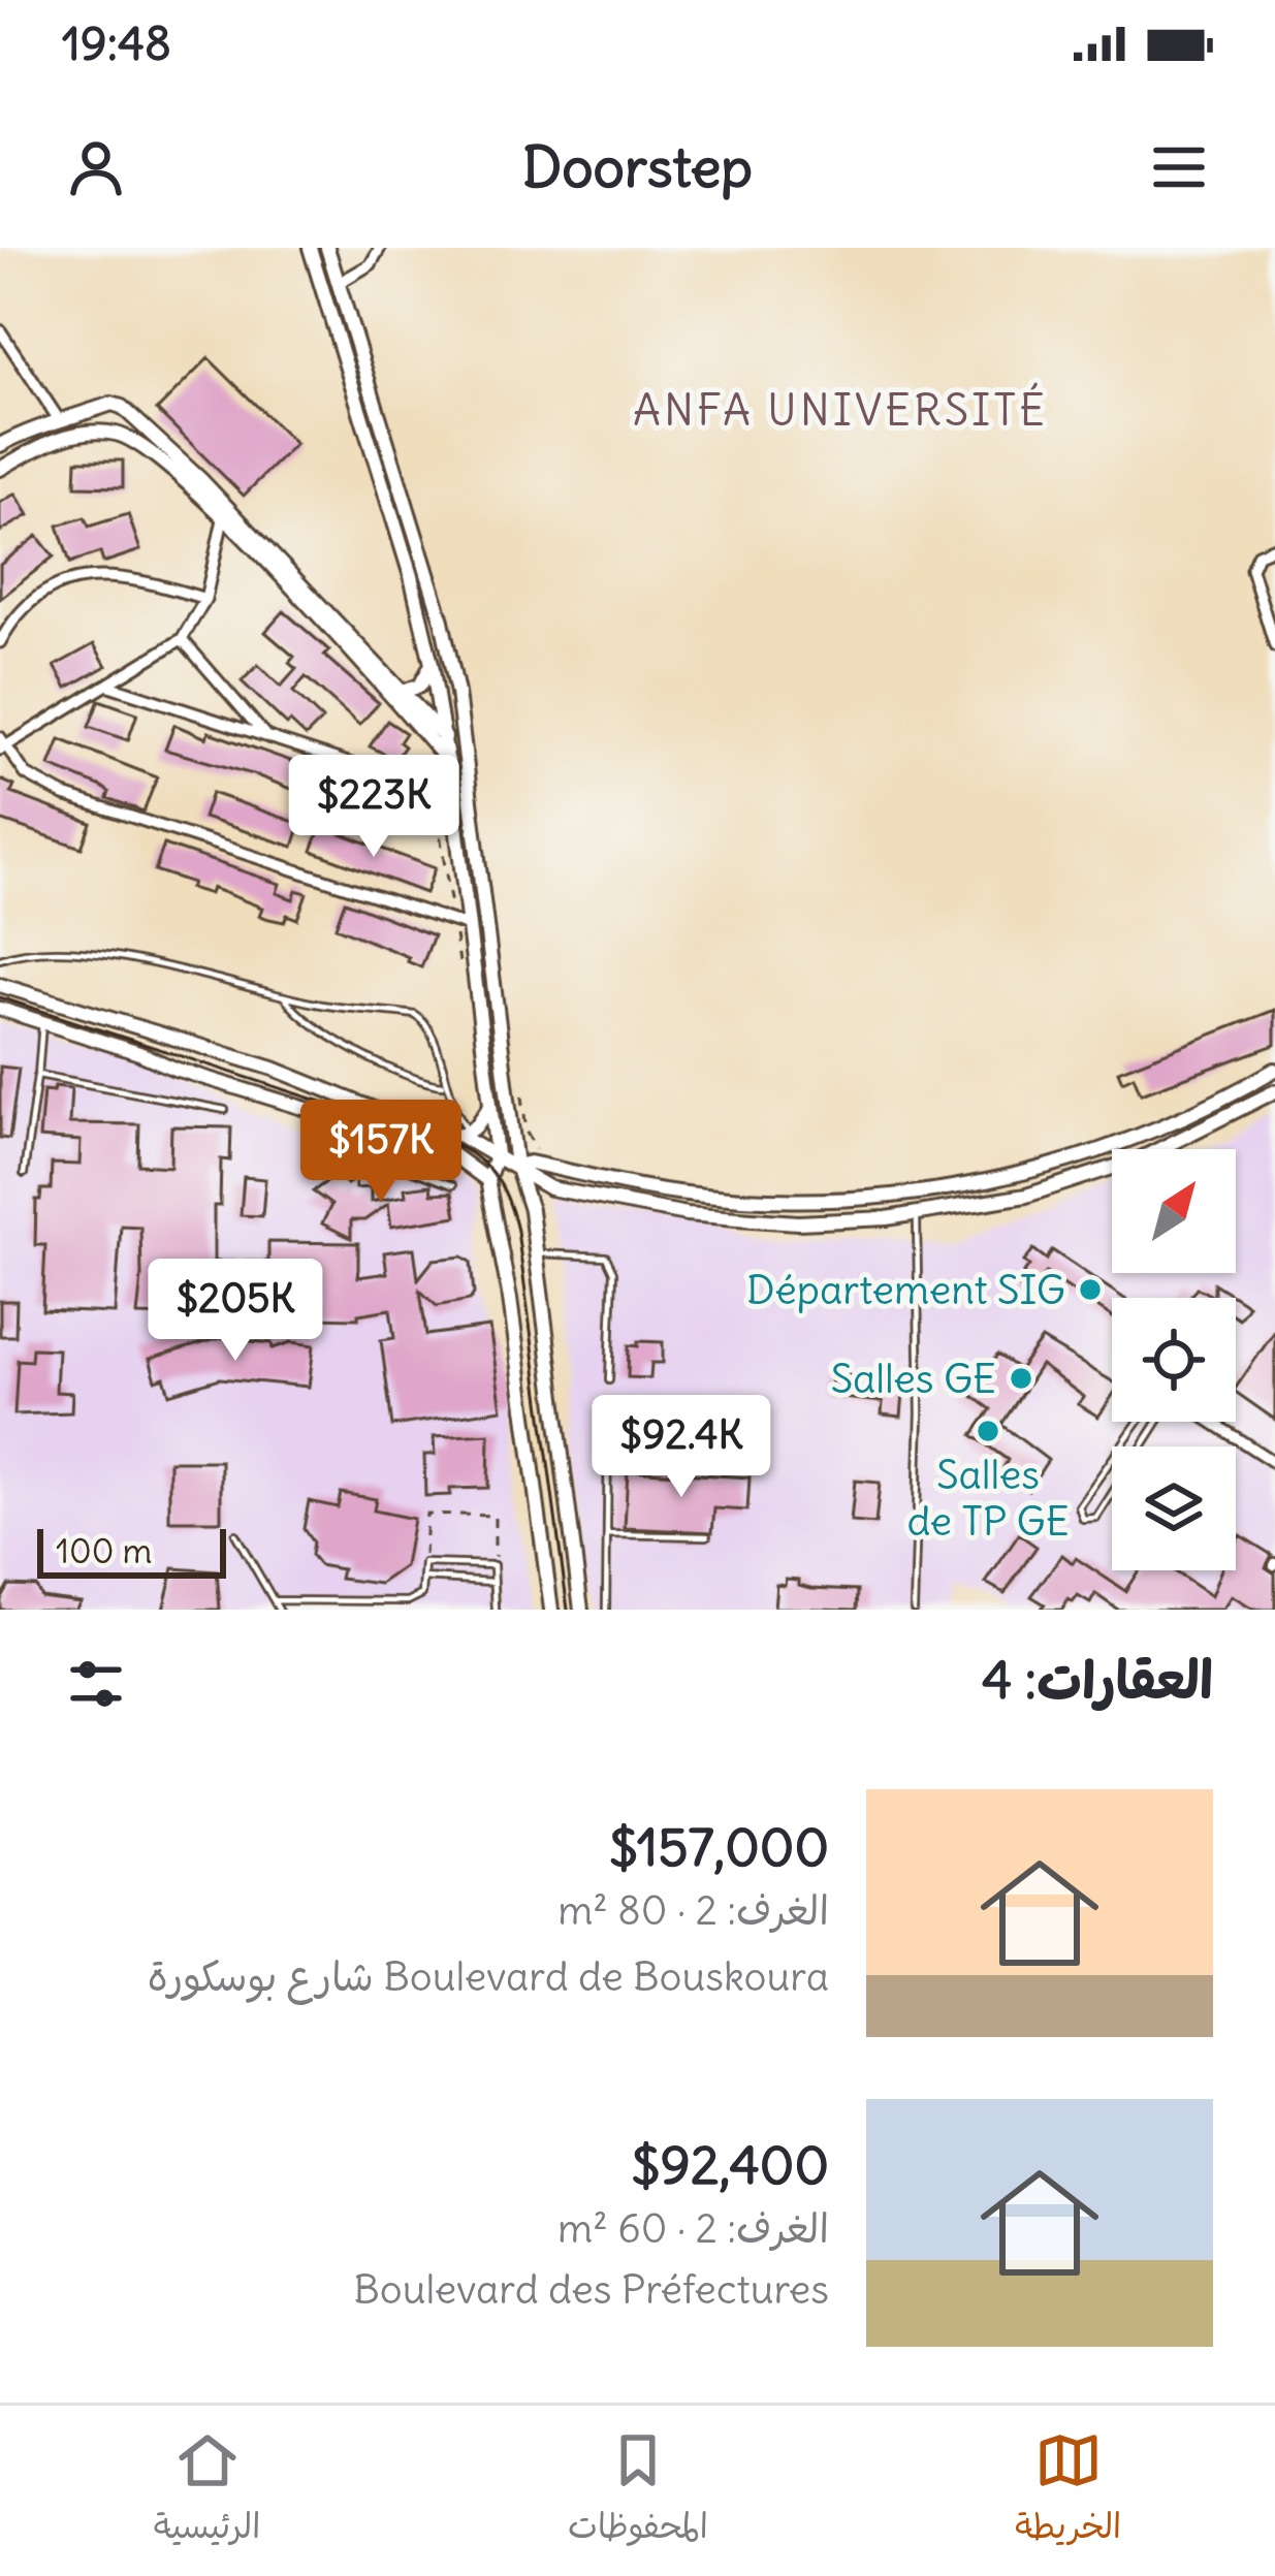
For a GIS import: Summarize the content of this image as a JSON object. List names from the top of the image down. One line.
{"districts":["ANFA UNIVERSITÉ"],"places":["Département SIG","Salles GE","Salles de TP GE"],"scale_bar":"100 m","north":"top right","page":{"status":"19:48","header":"Doorstep","price":["$223K","$157K","$205K","$92.4K"],"scale":"100 m","heading":"العقارات: 4","list":[{"name":"$157,000","note":"الغرف: 2 · 80 m² · Boulevard de Bouskoura شارع بوسكورة"},{"name":"$92,400","note":"الغرف: 2 · 60 m² · Boulevard des Préfectures"}],"tabs":["الخريطة","المحفوظات","الرئيسية"]}}
